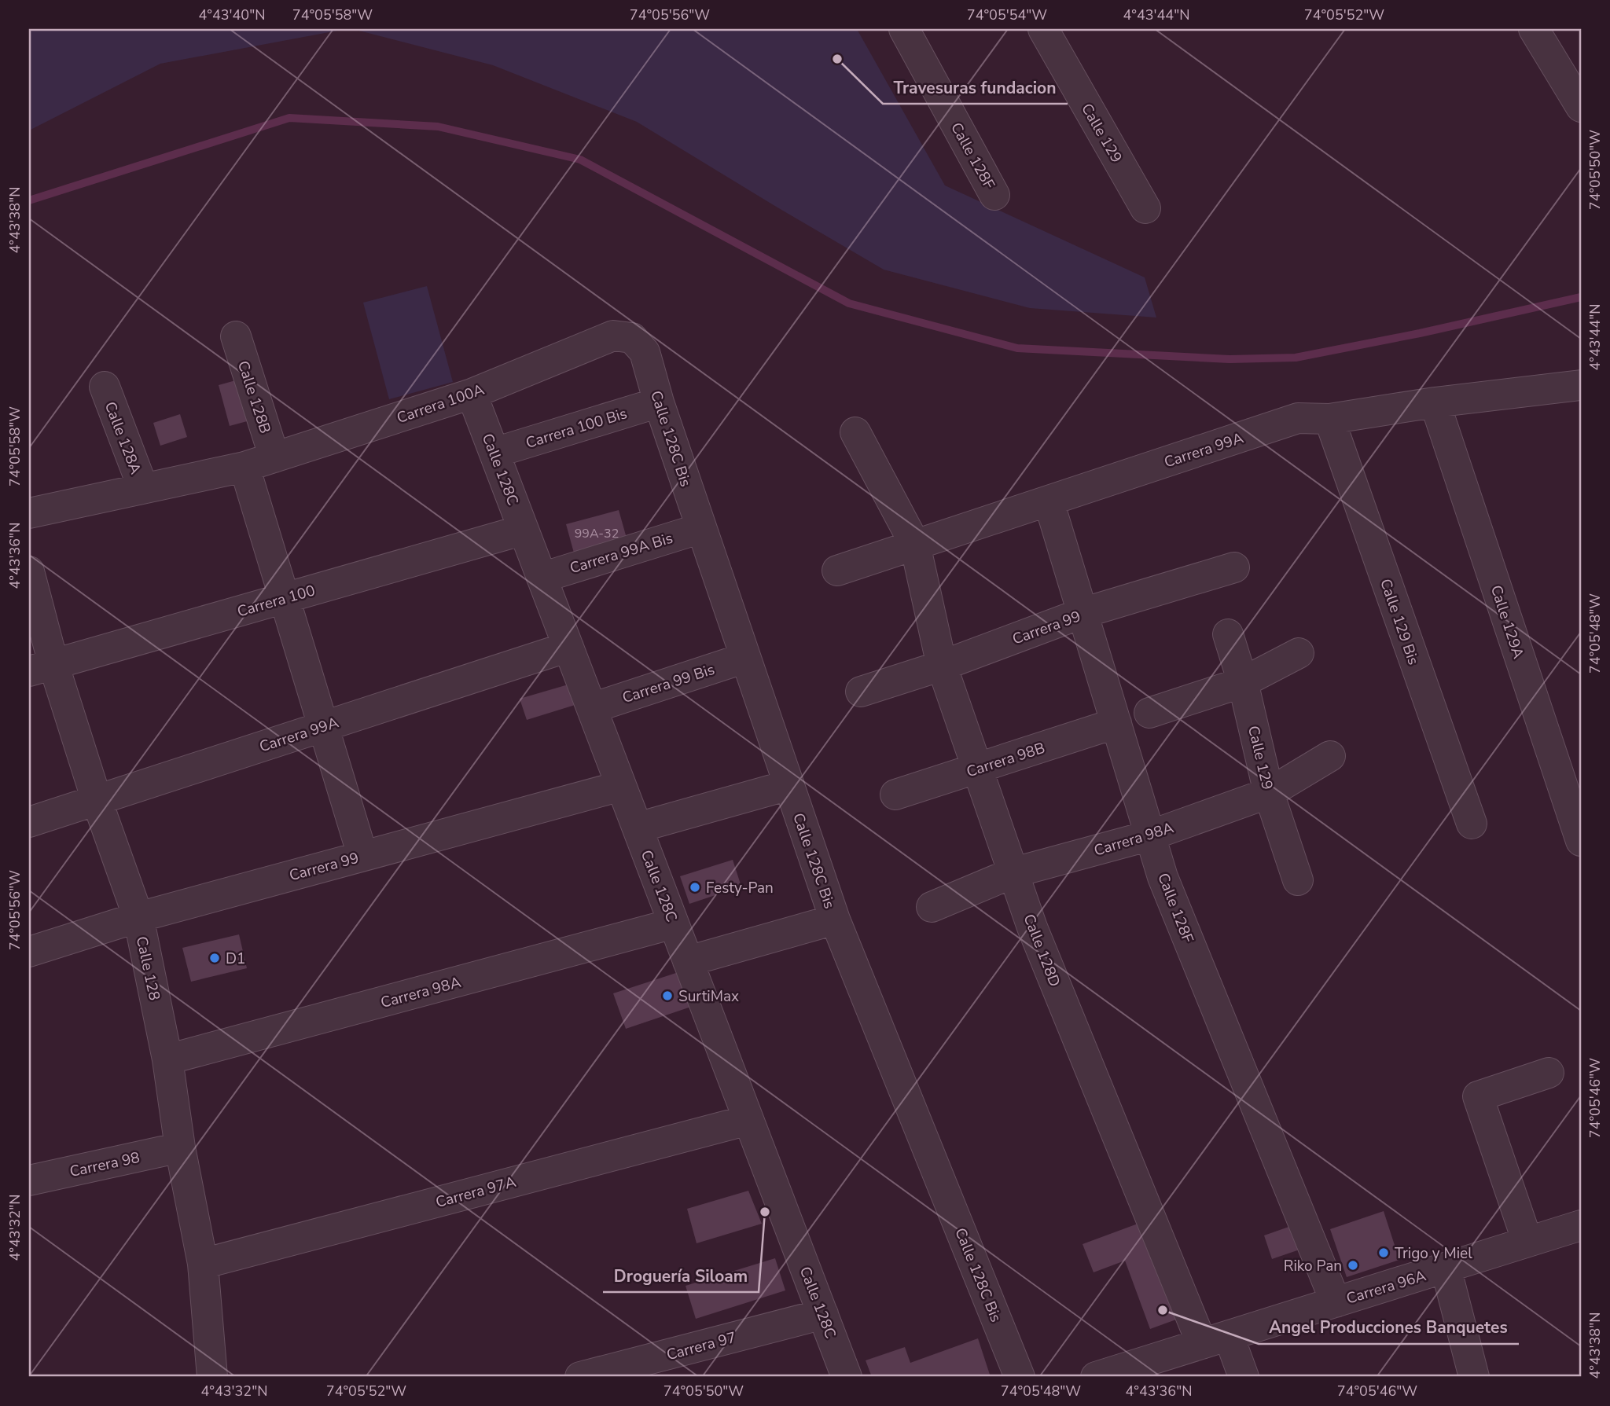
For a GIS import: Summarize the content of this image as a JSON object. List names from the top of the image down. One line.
{"streets":{"street":["Calle 129","Calle 128F","Calle 128B","Carrera 100A","Carrera 100 Bis","Calle 128A","Calle 128C Bis","Carrera 99A","Calle 128C","Carrera 99A Bis","Carrera 100","Calle 129 Bis","Calle 129A","Carrera 99","Carrera 99 Bis","Carrera 98B","Carrera 98A","Calle 128D","Calle 128","Carrera 98","Carrera 97A","Carrera 96A","Carrera 97"]},"crossings":[["Calle 129","Carrera 98A"],["Calle 128F","Carrera 99A"],["Calle 128F","Carrera 99"],["Calle 128F","Carrera 98B"],["Calle 128F","Carrera 98A"],["Calle 128F","Carrera 96A"],["Calle 128B","Carrera 100A"],["Carrera 100A","Calle 128A"],["Carrera 100A","Calle 128C Bis"],["Carrera 100A","Calle 128C"],["Carrera 100 Bis","Calle 128C Bis"],["Carrera 100 Bis","Calle 128C"],["Calle 128C Bis","Carrera 99A Bis"],["Calle 128C Bis","Carrera 99 Bis"],["Carrera 99A","Calle 128C"],["Carrera 99A","Calle 129 Bis"],["Carrera 99A","Calle 129A"],["Carrera 99A","Calle 128D"],["Carrera 99A","Calle 128"],["Calle 128C","Carrera 99A Bis"],["Calle 128C","Carrera 100"],["Calle 128C","Carrera 99"],["Calle 128C","Carrera 99 Bis"],["Calle 128C","Carrera 98A"],["Calle 128C","Carrera 97A"],["Calle 128C","Carrera 97"],["Carrera 100","Calle 128"],["Carrera 99","Calle 128D"],["Carrera 99","Calle 128"],["Carrera 98B","Calle 128D"],["Carrera 98A","Calle 128D"],["Carrera 98A","Calle 128"],["Calle 128D","Carrera 96A"],["Calle 128","Carrera 98"],["Calle 128","Carrera 97A"]],"places":["Travesuras fundacion","Festy-Pan","D1","SurtiMax","Droguería Siloam","Trigo y Miel","Riko Pan","Angel Producciones Banquetes"],"house_numbers":["99A-32"],"coordinates":["4°43'40\"N","74°05'58\"W","74°05'56\"W","74°05'54\"W","4°43'44\"N","74°05'52\"W","74°05'50\"W","4°43'38\"N","4°43'36\"N","74°05'48\"W","74°05'46\"W","4°43'32\"N"]}
